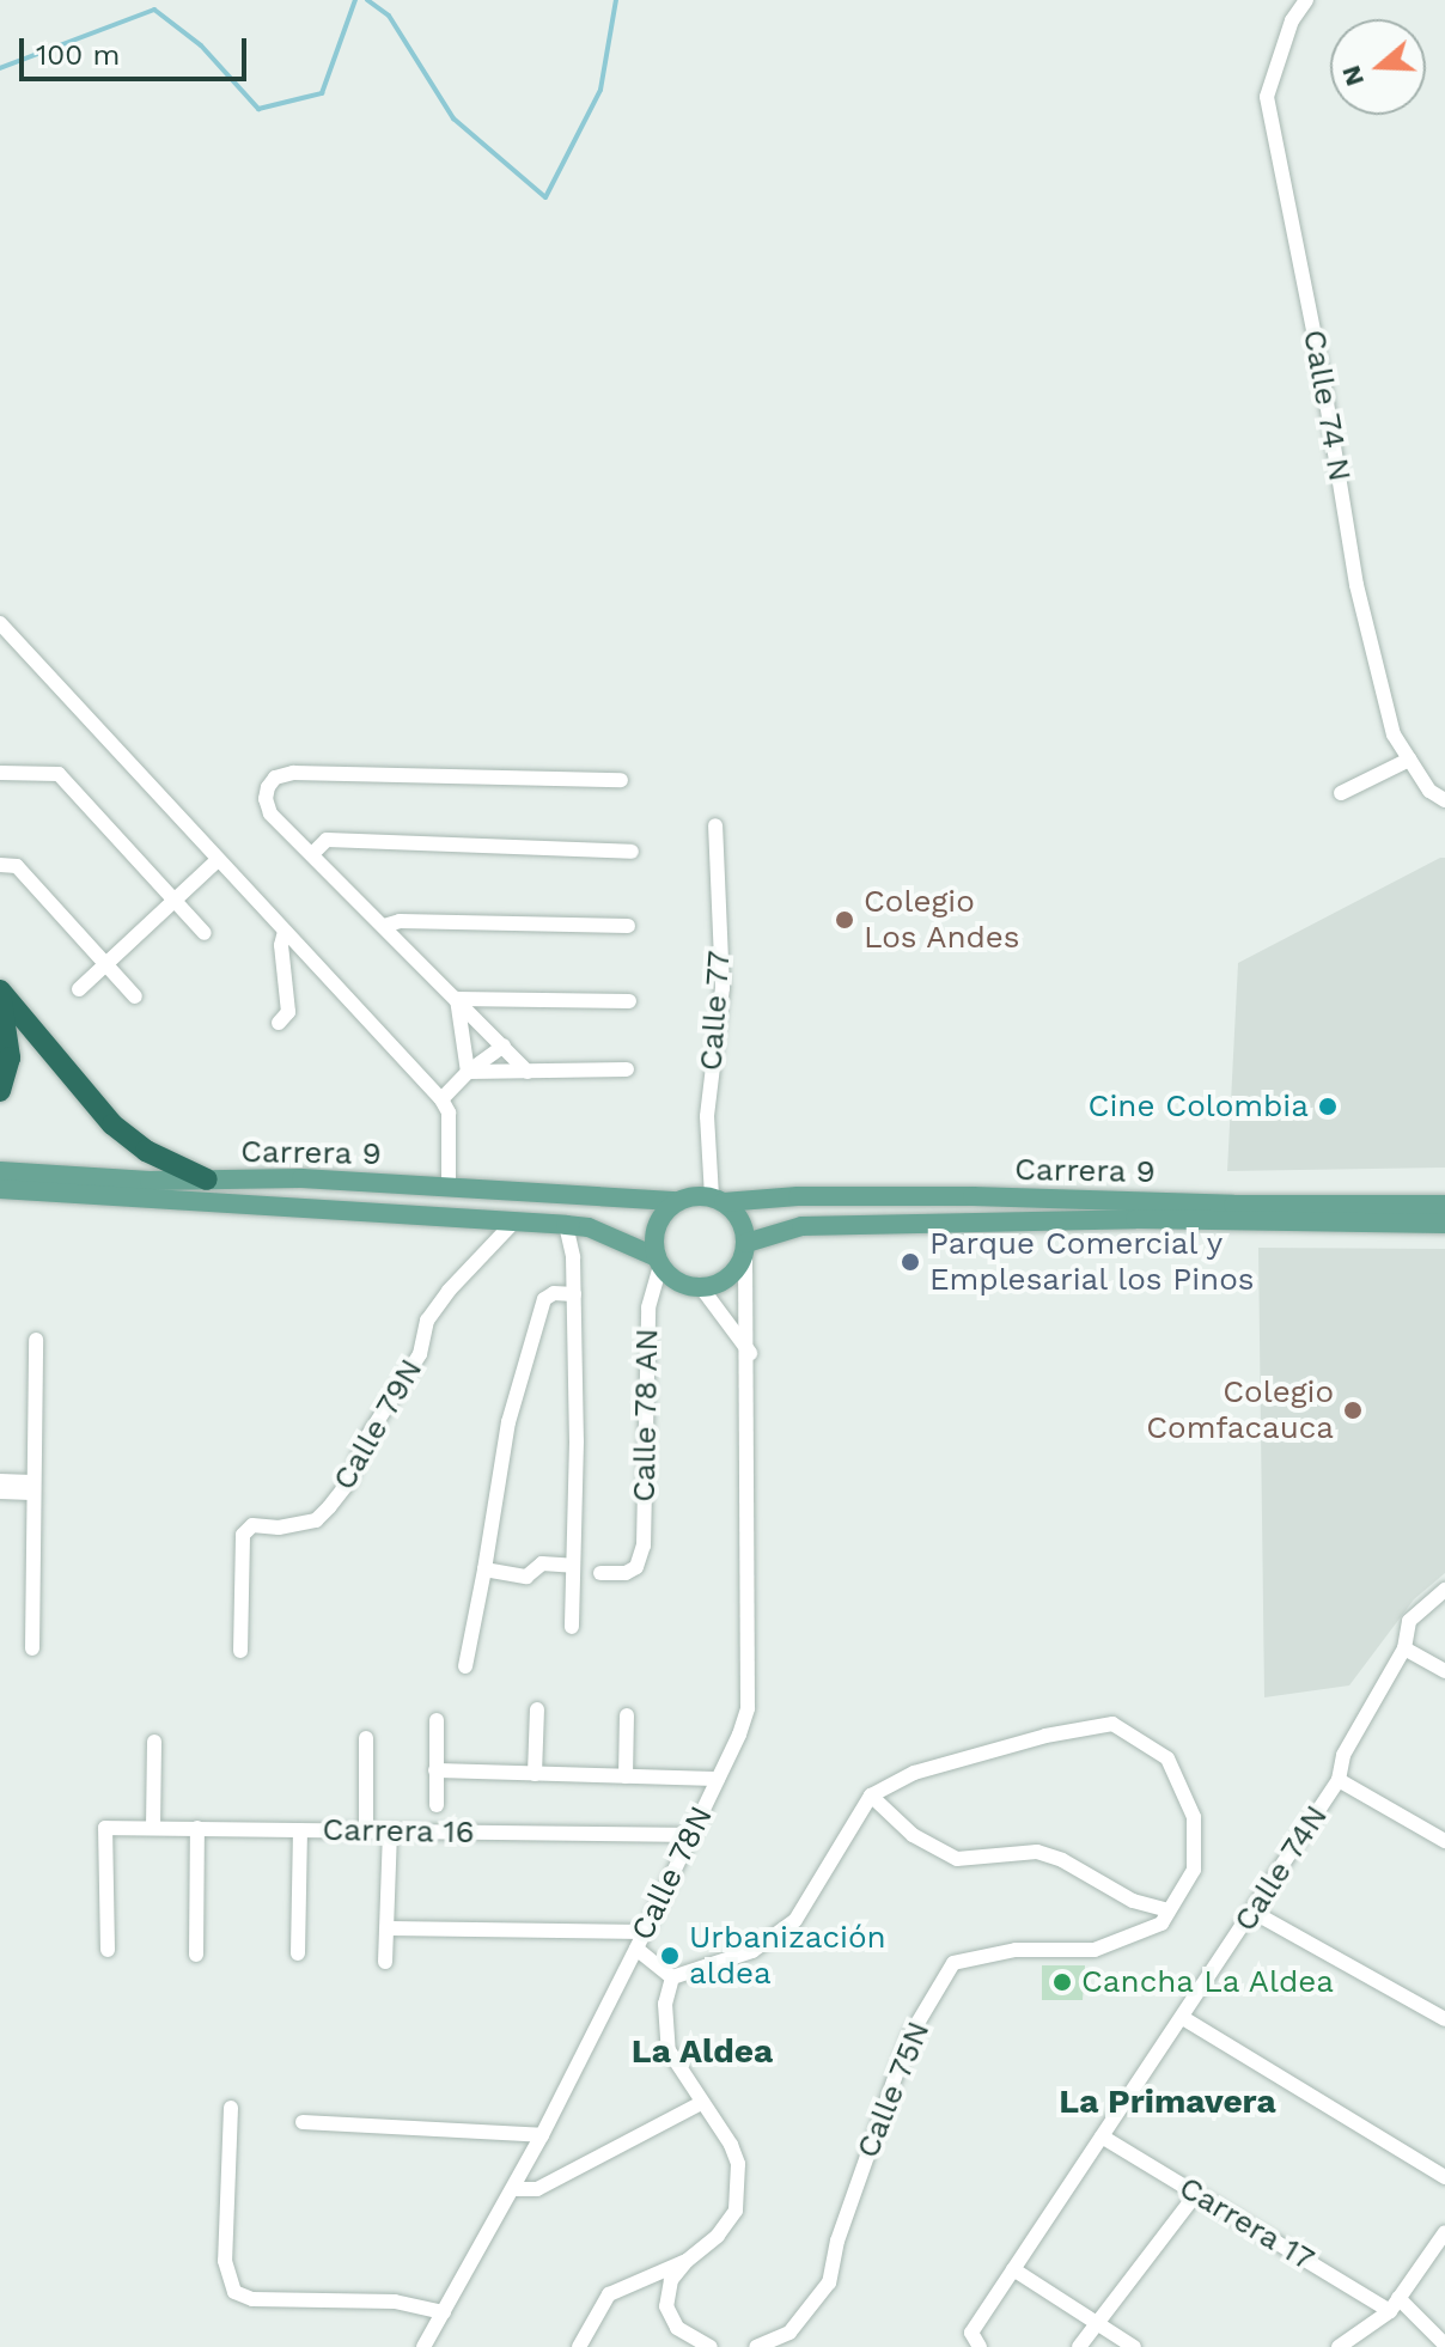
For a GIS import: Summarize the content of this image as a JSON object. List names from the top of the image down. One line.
{"streets":{"main road":["Carrera 9"],"street":["Calle 74 N","Calle 77","Calle 78 AN","Calle 79N","Carrera 16","Calle 74N","Calle 78N","Calle 75N","Carrera 17"]},"crossings":[["Calle 77","Carrera 9"],["Calle 77","Calle 78 AN"],["Calle 77","Calle 78N"],["Carrera 9","Calle 78 AN"],["Carrera 9","Calle 79N"],["Carrera 9","Calle 78N"],["Calle 78 AN","Calle 78N"],["Carrera 16","Calle 78N"],["Calle 74N","Carrera 17"]],"districts":["La Aldea","La Primavera"],"places":["Colegio Los Andes","Cine Colombia","Parque Comercial y Emplesarial los Pinos","Colegio Comfacauca","Urbanización aldea","Cancha La Aldea"],"scale_bar":"100 m","north":"left"}
